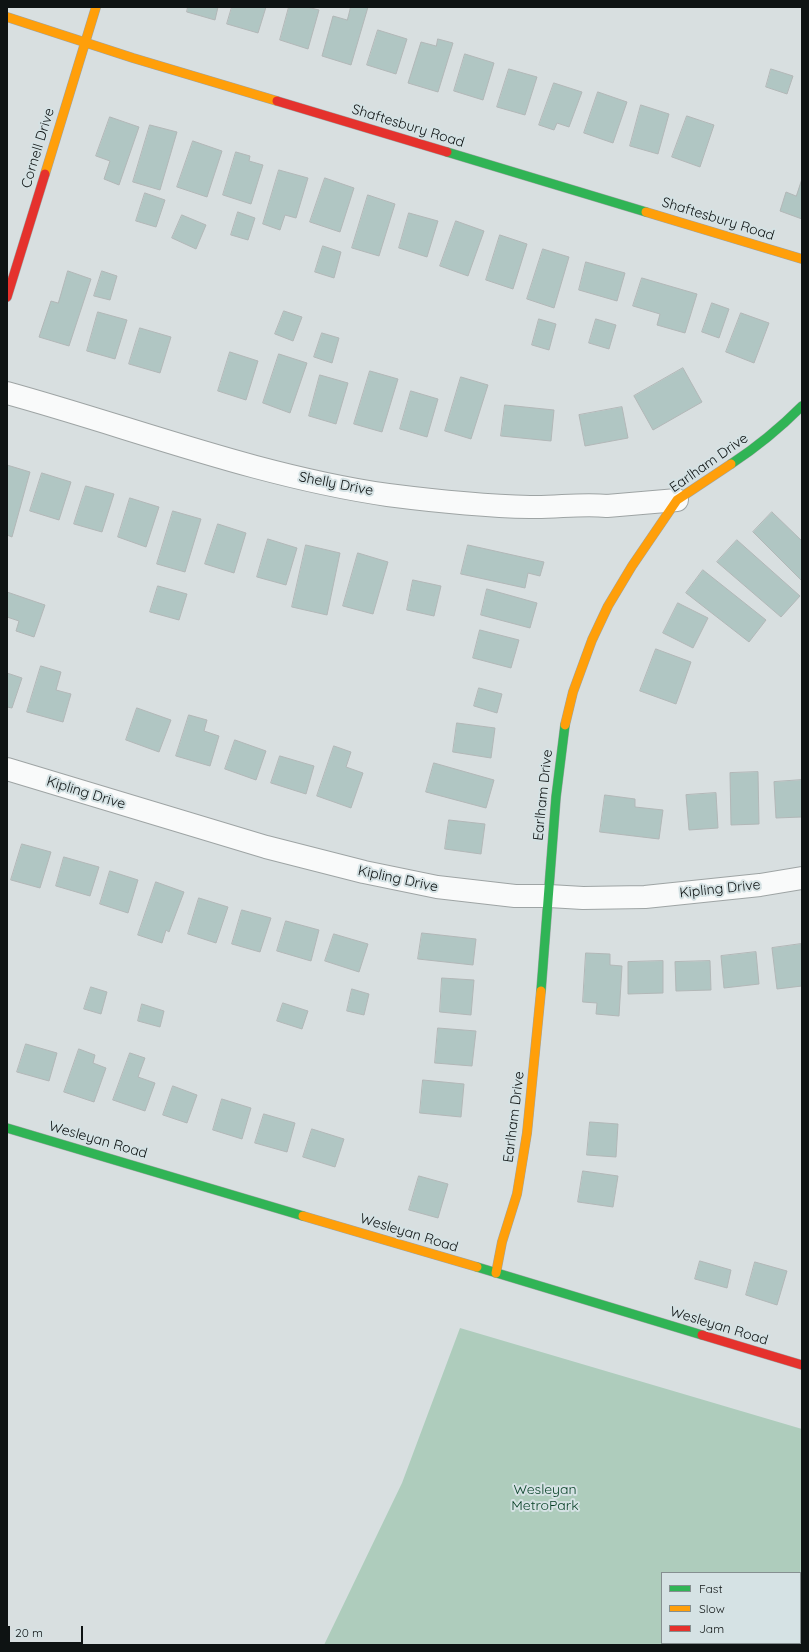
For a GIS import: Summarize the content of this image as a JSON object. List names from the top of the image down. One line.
{"streets":{"street":["Shaftesbury Road","Cornell Drive","Earlham Drive","Shelly Drive","Kipling Drive","Wesleyan Road"]},"crossings":[["Shaftesbury Road","Cornell Drive"],["Earlham Drive","Shelly Drive"],["Earlham Drive","Kipling Drive"],["Earlham Drive","Wesleyan Road"]],"parks":["Wesleyan MetroPark"],"legend":["Fast","Slow","Jam"],"scale_bar":"20 m"}
